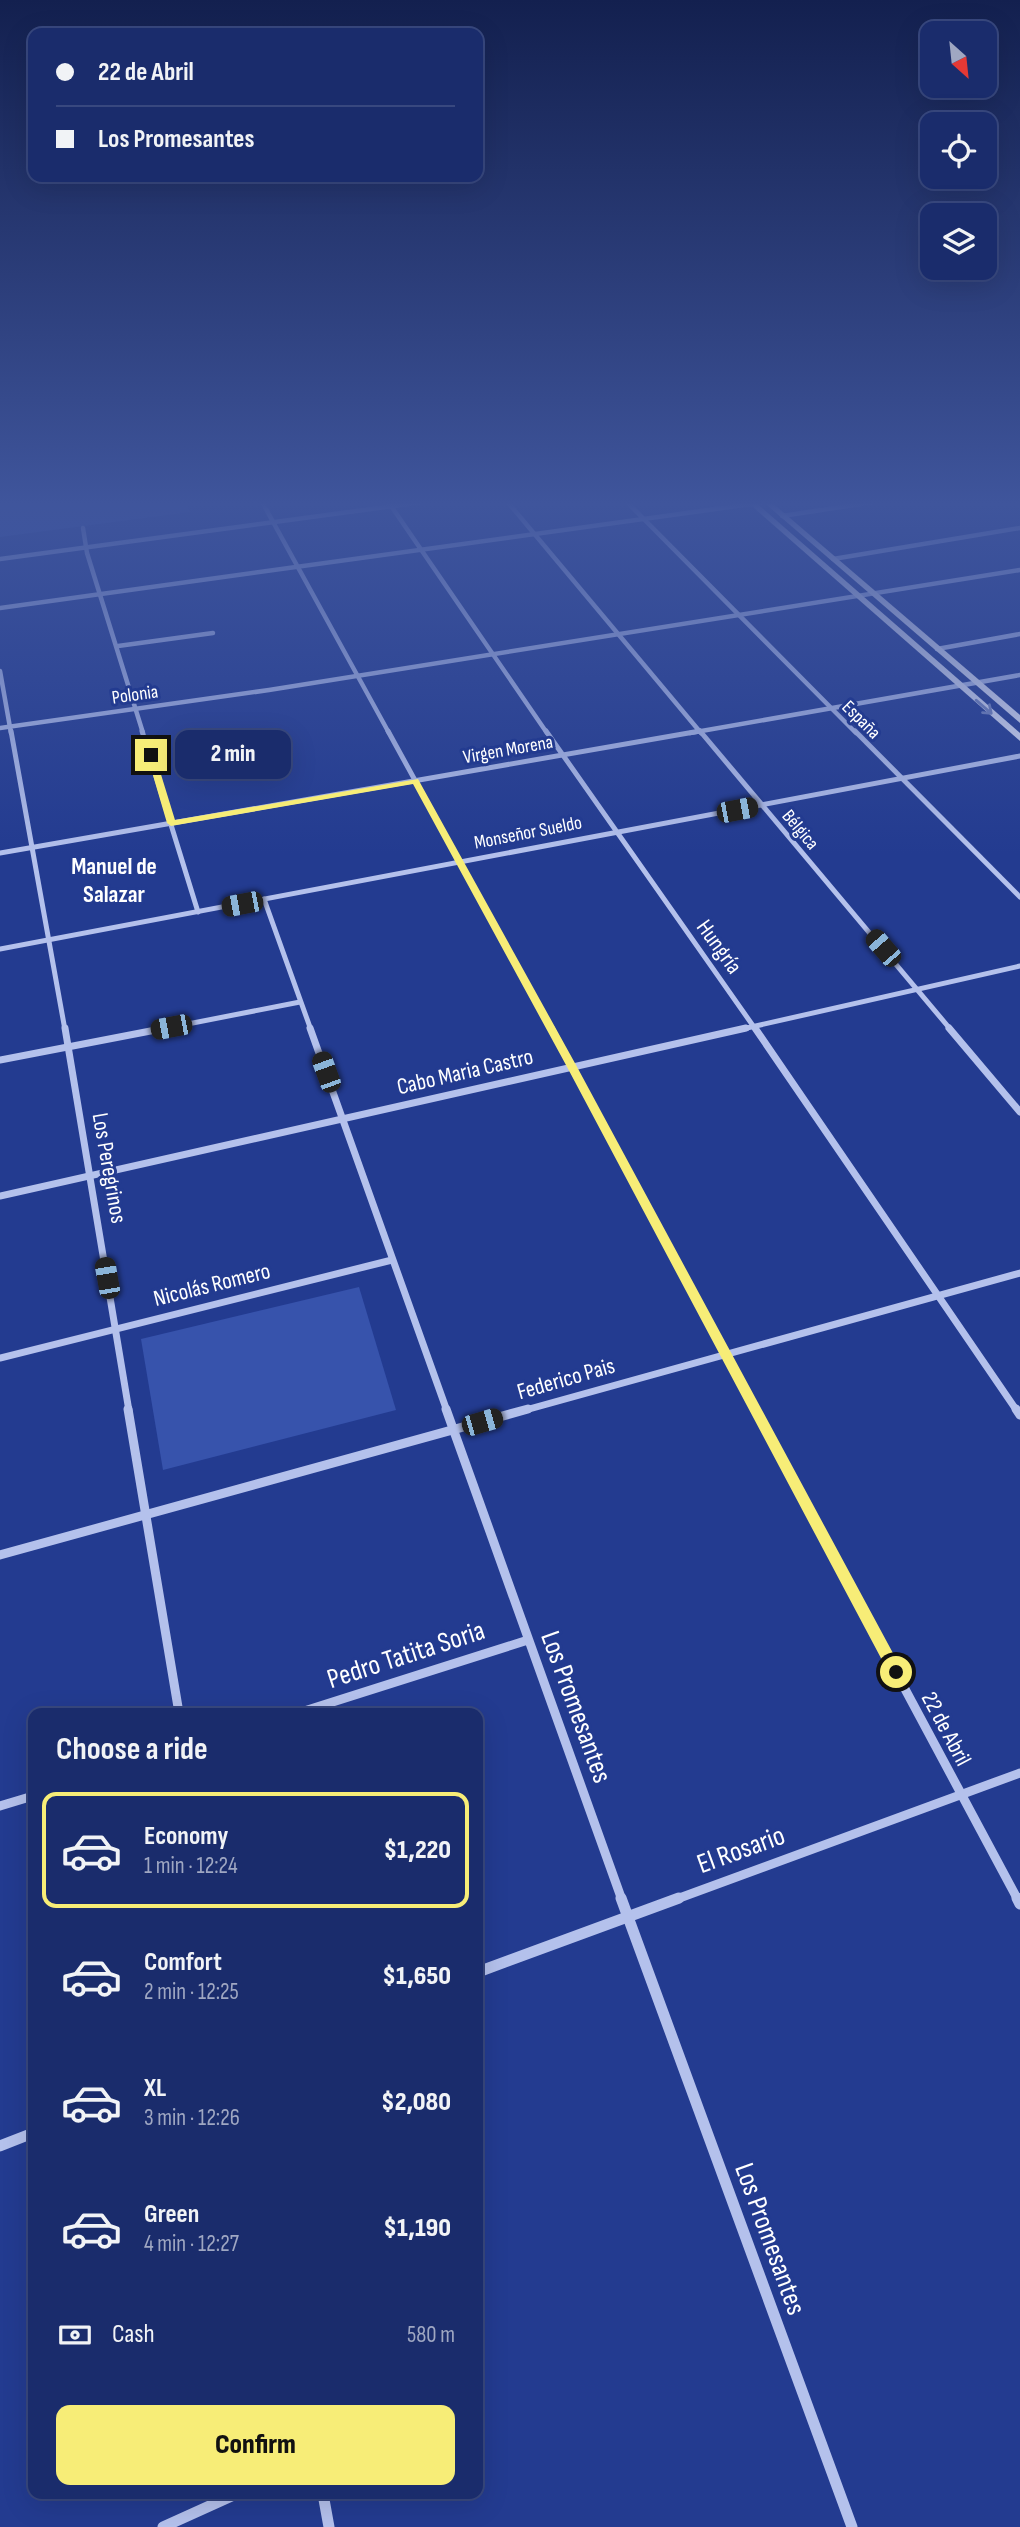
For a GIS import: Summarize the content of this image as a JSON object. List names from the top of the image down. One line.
{"streets":{"street":["Polonia","España","Virgen Morena","Bélgica","Monseñor Sueldo","Hungría","Cabo Maria Castro","Los Peregrinos","Nicolás Romero","Federico Pais","Pedro Tatita Soria","Los Promesantes","22 de Abril","El Rosario"]},"crossings":[["Polonia","Bélgica"],["Polonia","Hungría"],["Polonia","Los Peregrinos"],["Polonia","22 de Abril"],["España","Virgen Morena"],["España","Monseñor Sueldo"],["Virgen Morena","Bélgica"],["Virgen Morena","Hungría"],["Virgen Morena","Los Peregrinos"],["Virgen Morena","22 de Abril"],["Bélgica","Monseñor Sueldo"],["Bélgica","Cabo Maria Castro"],["Monseñor Sueldo","Hungría"],["Monseñor Sueldo","Los Peregrinos"],["Monseñor Sueldo","Los Promesantes"],["Monseñor Sueldo","22 de Abril"],["Hungría","Cabo Maria Castro"],["Hungría","Federico Pais"],["Cabo Maria Castro","Los Peregrinos"],["Cabo Maria Castro","Los Promesantes"],["Cabo Maria Castro","22 de Abril"],["Los Peregrinos","Nicolás Romero"],["Los Peregrinos","Federico Pais"],["Nicolás Romero","Los Promesantes"],["Federico Pais","Los Promesantes"],["Federico Pais","22 de Abril"],["Pedro Tatita Soria","Los Promesantes"],["Los Promesantes","El Rosario"],["22 de Abril","El Rosario"]],"districts":["Manuel de Salazar"],"north":"bottom right","page":{"banner":["22 de Abril","Los Promesantes"],"bubble":"2 min","heading":"Choose a ride","list":[{"name":"Economy","note":"1 min · 12:24","value":"$1,220"},{"name":"Comfort","note":"2 min · 12:25","value":"$1,650"},{"name":"XL","note":"3 min · 12:26","value":"$2,080"},{"name":"Green","note":"4 min · 12:27","value":"$1,190"}],"pay":["Cash","580 m"],"buttons":"Confirm"}}
